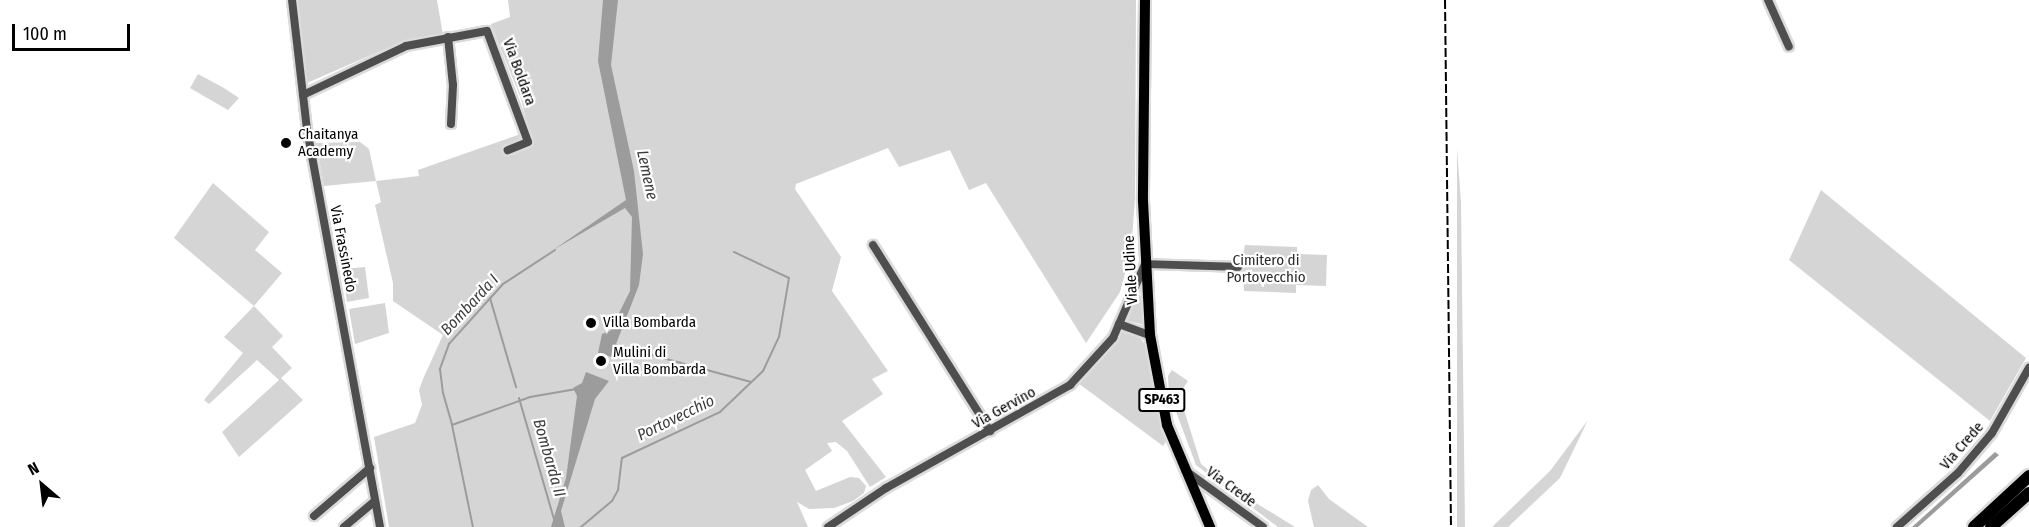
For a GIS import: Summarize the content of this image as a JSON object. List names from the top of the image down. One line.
{"streets":{"main road":["Viale Udine","SP463"],"street":["Via Boldara","Via Frassinedo","Via Gervino","Via Crede"]},"crossings":[["Via Boldara","Via Frassinedo"],["Viale Udine","Via Gervino"],["Viale Udine","Via Crede"]],"water":["Lemene","Bombarda I","Portovecchio","Bombarda II"],"parks":["Cimitero di Portovecchio"],"places":["Chaitanya Academy","Villa Bombarda","Mulini di Villa Bombarda"],"scale_bar":"100 m","north":"top left"}
